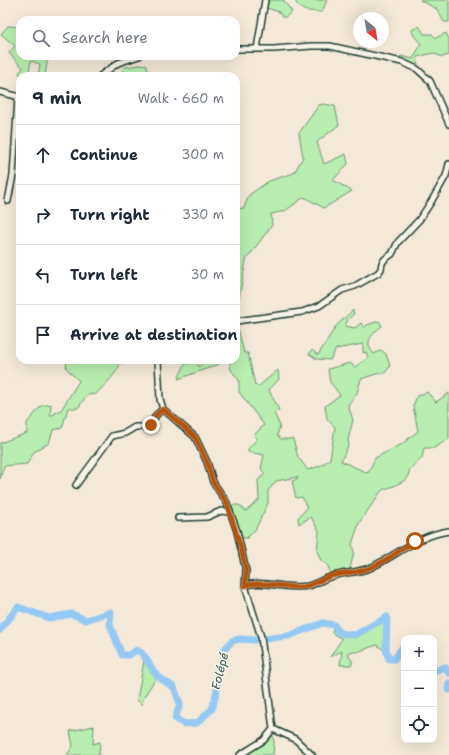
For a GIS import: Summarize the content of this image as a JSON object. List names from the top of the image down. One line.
{"water":["Folépé"],"north":"bottom right","page":{"search":"Search here","heading":["9 min","Walk · 660 m"],"list":[["Continue","300 m"],["Turn right","330 m"],["Turn left","30 m"],"Arrive at destination"],"map_buttons":["+","−"]}}
